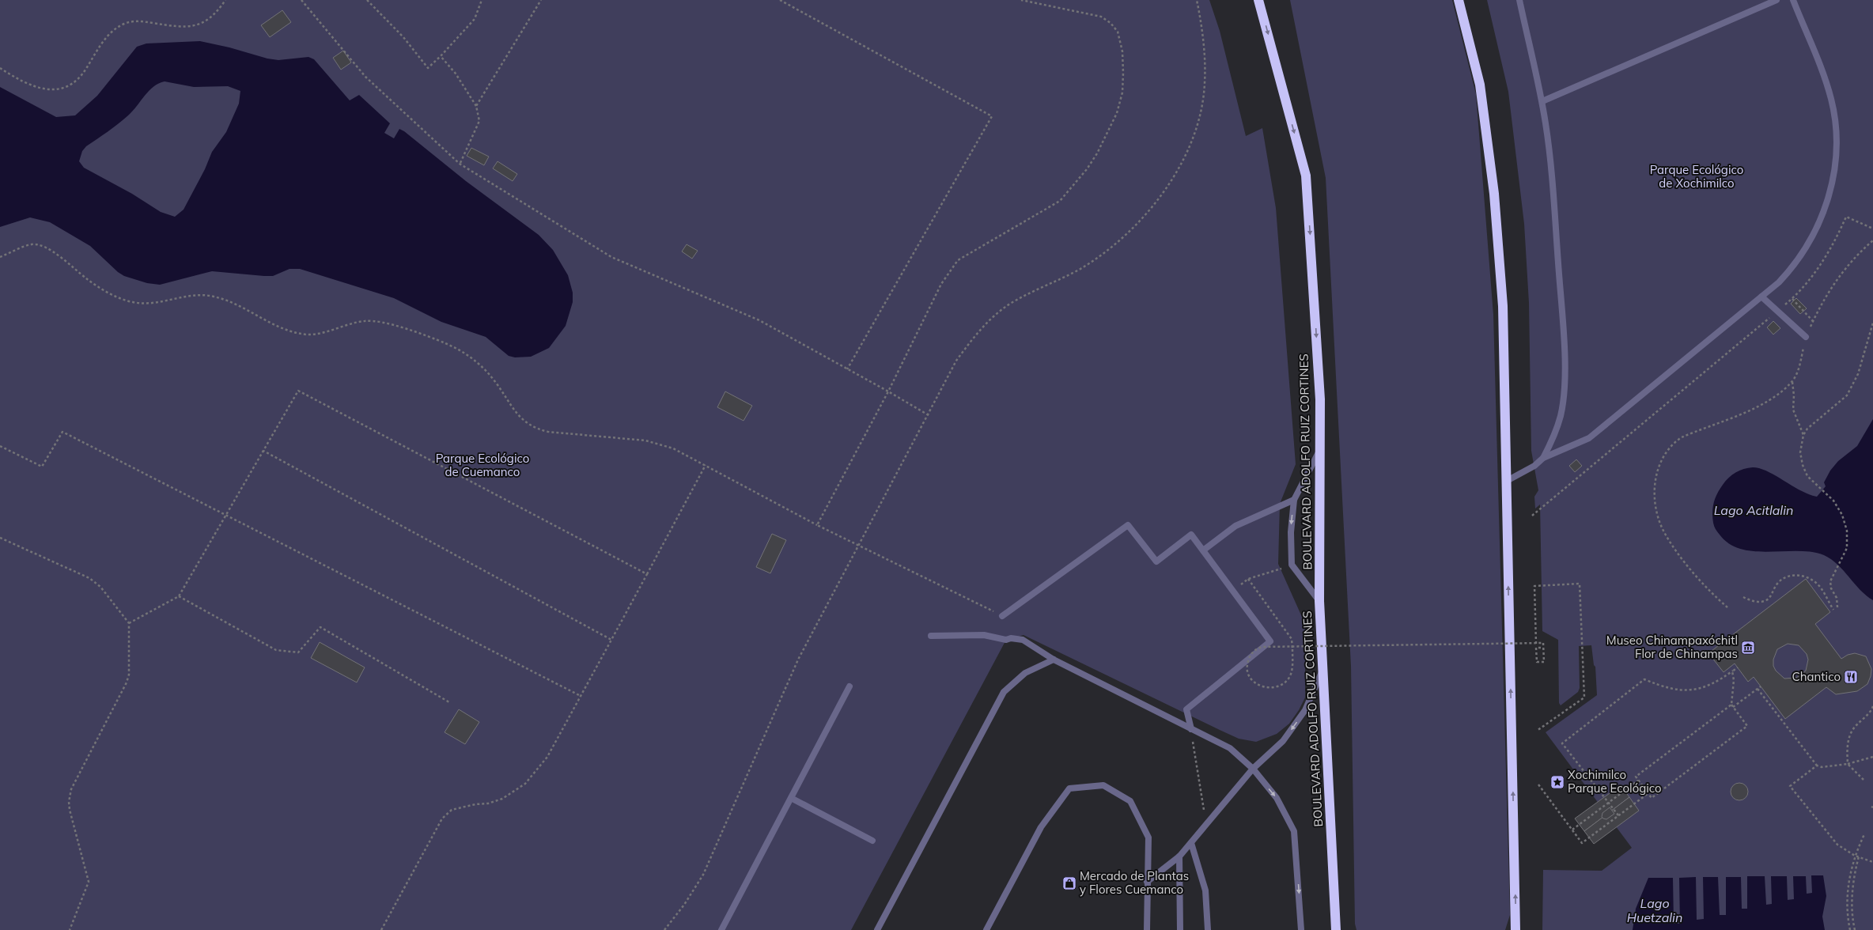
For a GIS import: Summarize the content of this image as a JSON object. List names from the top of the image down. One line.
{"streets":{"highway":["BOULEVARD ADOLFO RUIZ CORTINES"]},"one_way":["BOULEVARD ADOLFO RUIZ CORTINES"],"water":["Lago Acitlalin","Lago Huetzalin"],"parks":["Parque Ecológico de Xochimilco","Parque Ecológico de Cuemanco"],"places":{"museum":["Museo Chinampaxóchitl Flor de Chinampas"],"restaurant":["Chantico"],"place":["Xochimilco Parque Ecológico"],"shop":["Mercado de Plantas y Flores Cuemanco"]}}
